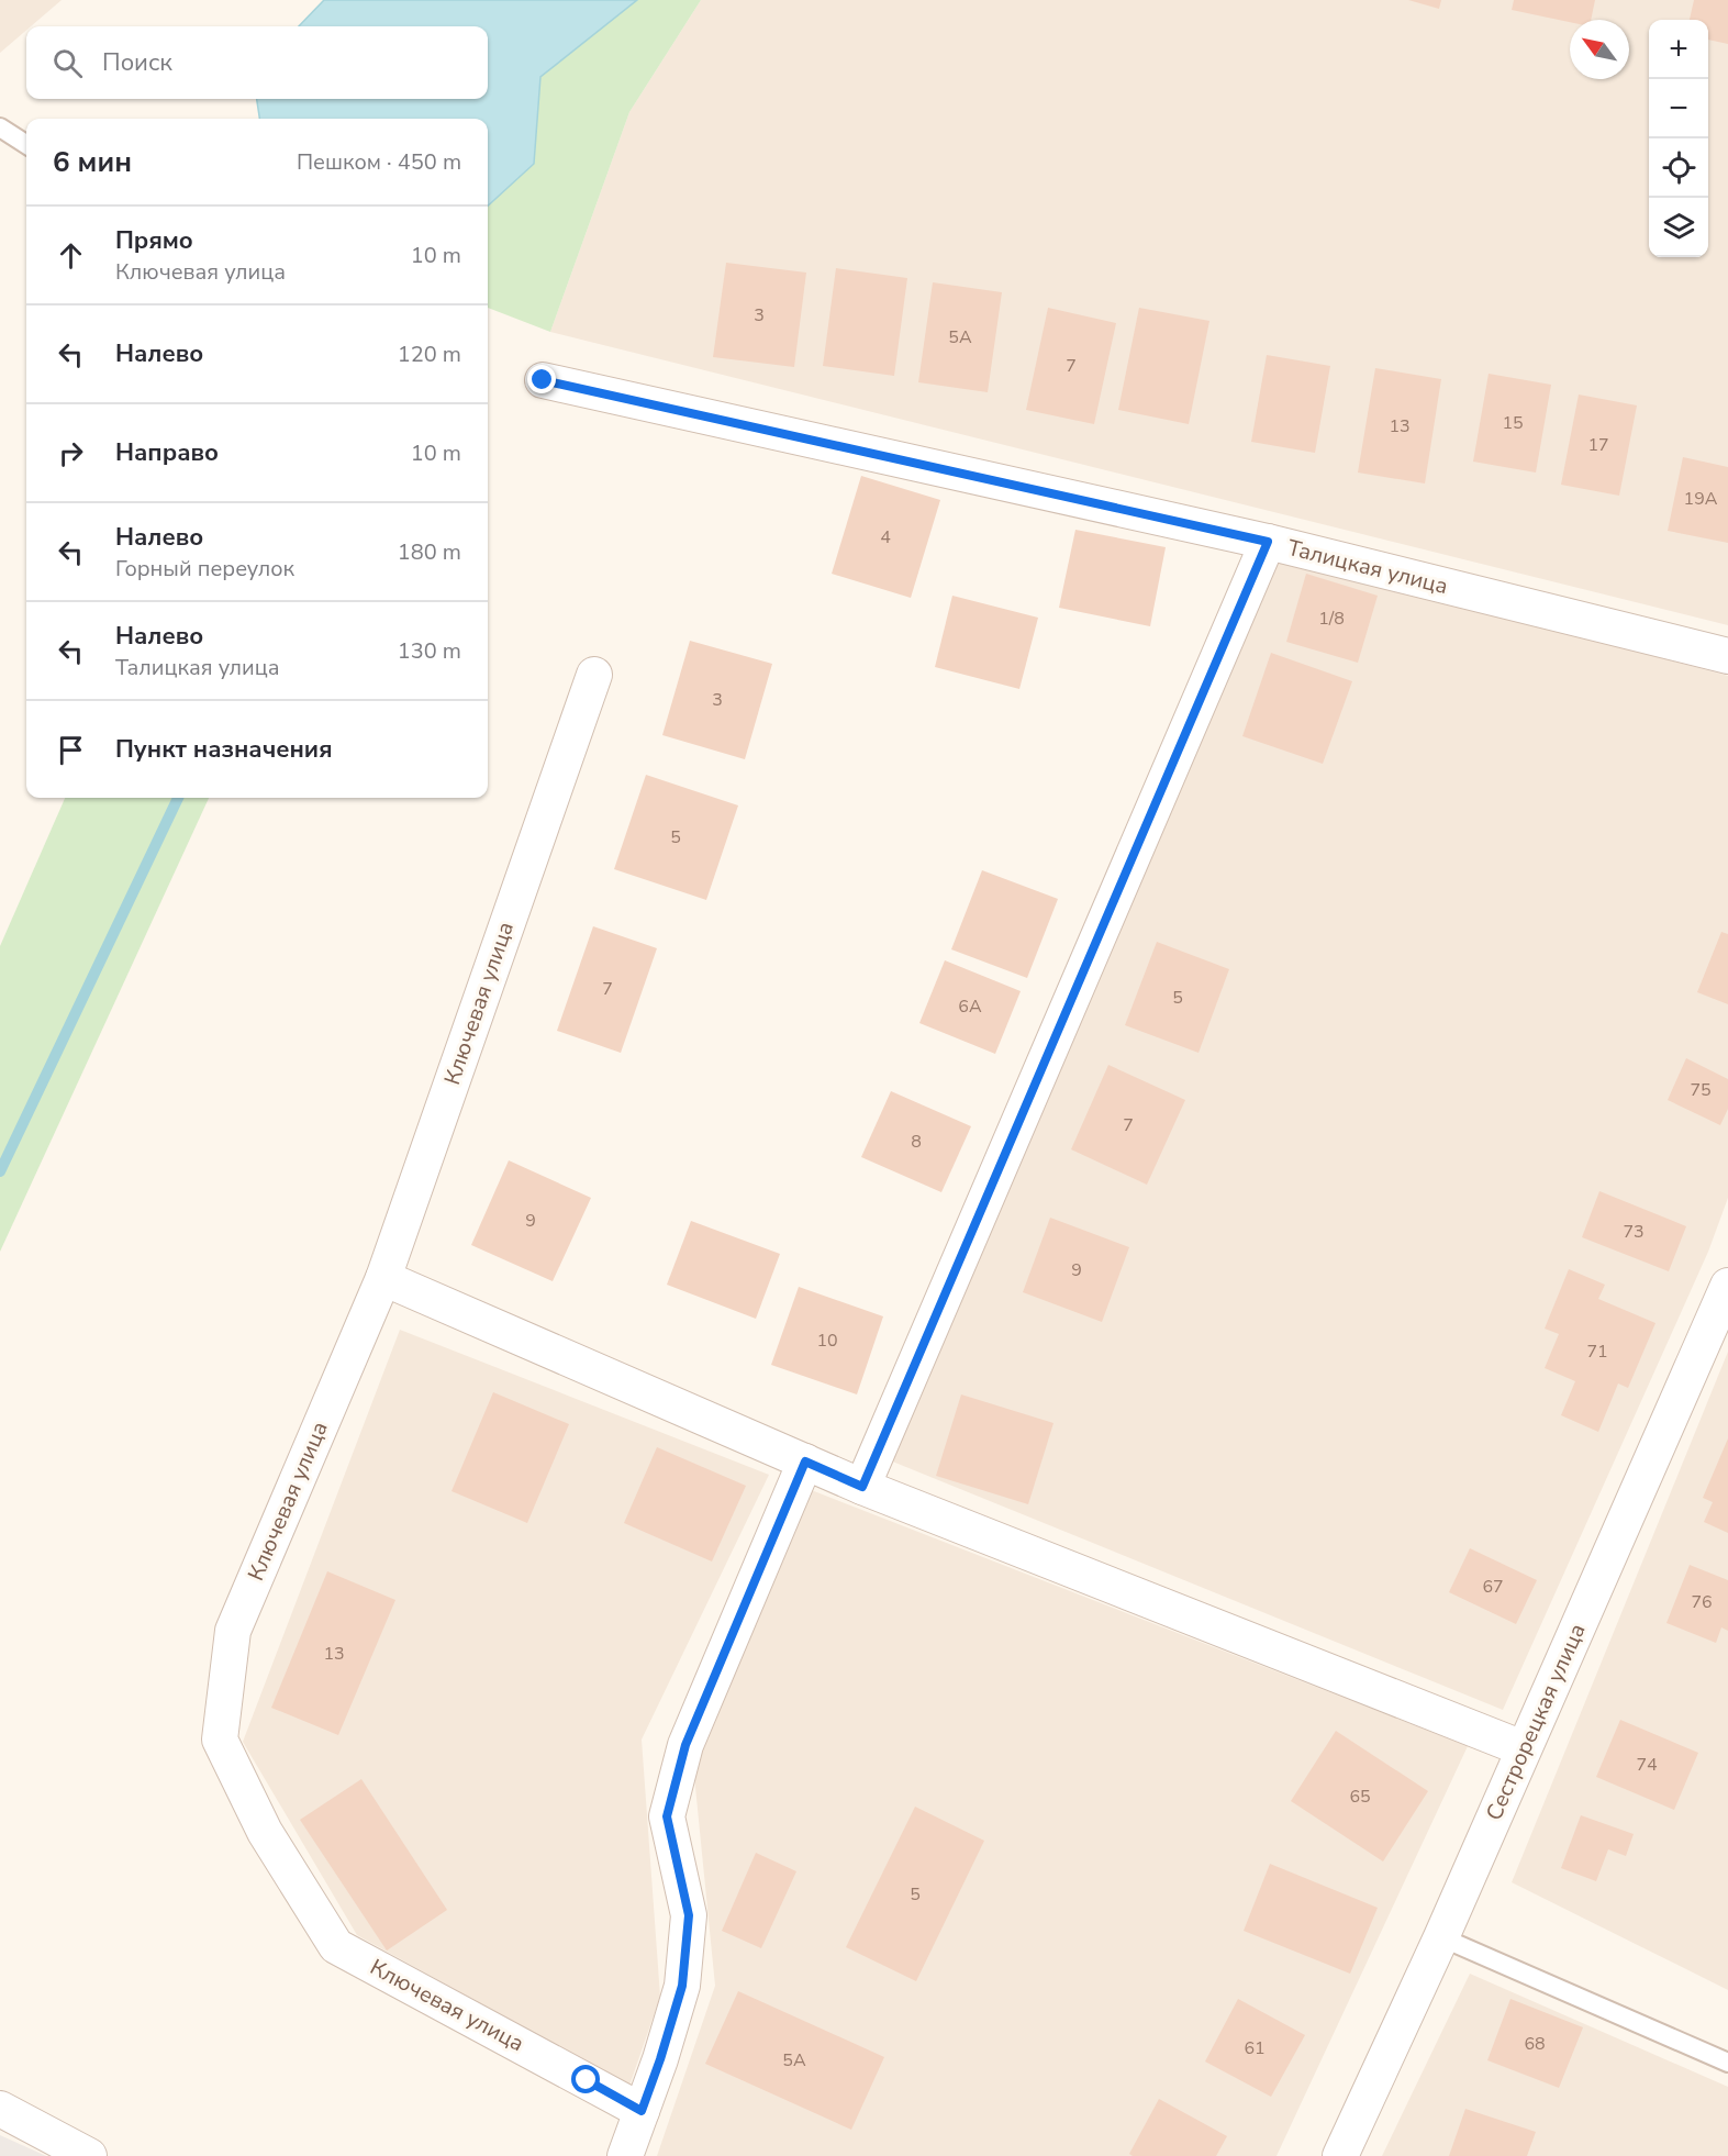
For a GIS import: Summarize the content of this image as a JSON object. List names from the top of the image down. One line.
{"streets":{"street":["Талицкая улица","Ключевая улица","Сестрорецкая улица"]},"house_numbers":["3","5А","7","15","13","17","19А","4","1/8","3","5","7","5","6А","75","7","8","9","73","9","10","71","67","76","13","74","65","5","68","61","5А"],"north":"top left","page":{"map_buttons":["+","−"],"search":"Поиск","heading":["6 мин","Пешком · 450 m"],"list":[["Прямо","Ключевая улица","10 m"],["Налево","120 m"],["Направо","10 m"],["Налево","Горный переулок","180 m"],["Налево","Талицкая улица","130 m"],"Пункт назначения"]}}
